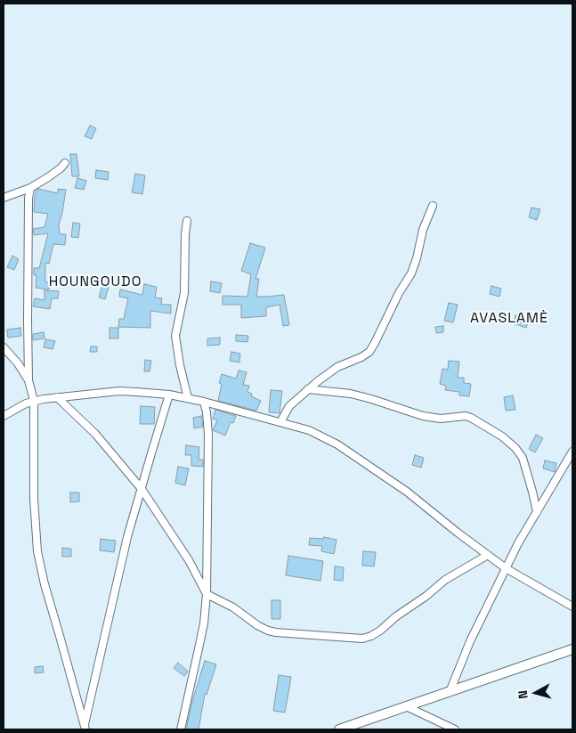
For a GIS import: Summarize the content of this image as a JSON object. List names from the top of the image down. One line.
{"districts":["HOUNGOUDO","AVASLAMÈ"],"north":"left"}
